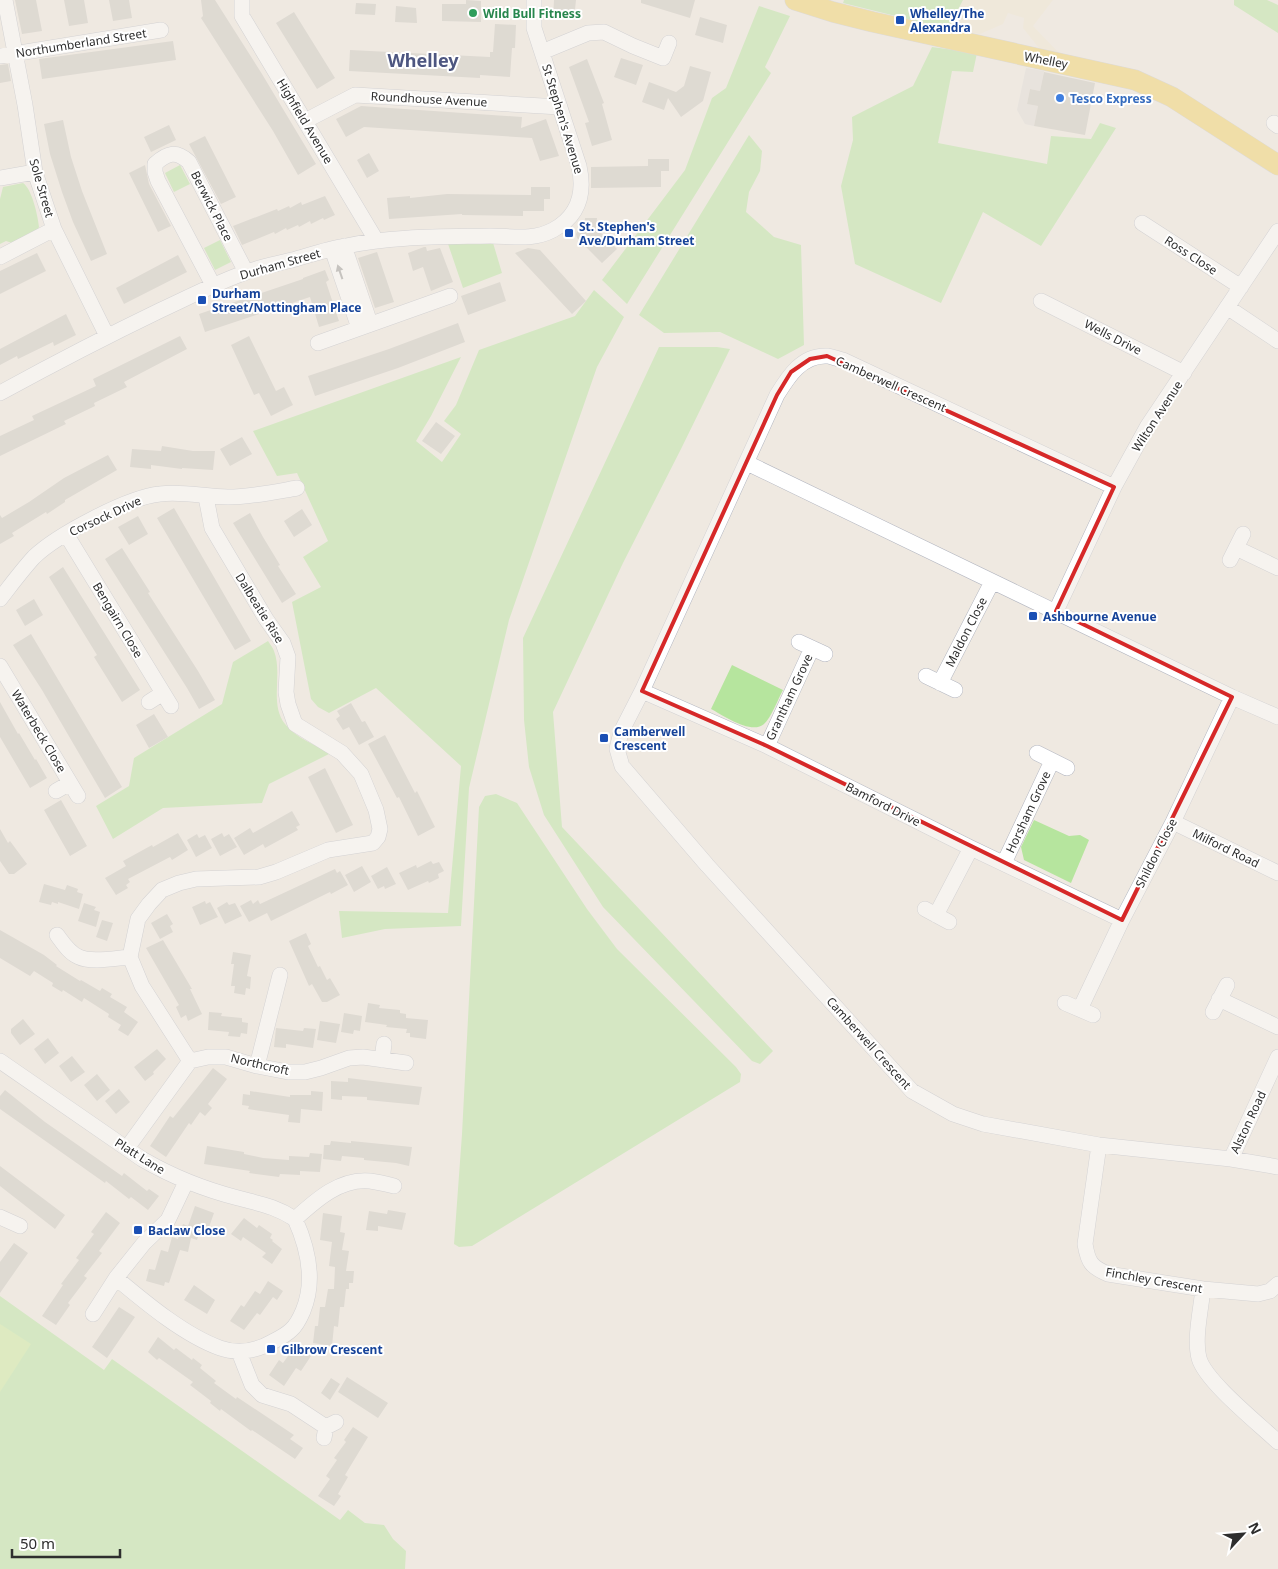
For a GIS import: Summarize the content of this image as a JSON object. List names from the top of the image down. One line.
{"streets":{"main road":["Whelley"],"street":["Northumberland Street","Roundhouse Avenue","St Stephen's Avenue","Highfield Avenue","Sole Street","Berwick Place","Ross Close","Durham Street","Wells Drive","Camberwell Crescent","Wilton Avenue","Corsock Drive","Dalbeatie Rise","Bengairn Close","Maldon Close","Grantham Grove","Waterbeck Close","Bamford Drive","Horsham Grove","Milford Road","Shildon Close","Northcroft","Alston Road","Platt Lane","Finchley Crescent"]},"crossings":[["Northumberland Street","Sole Street"],["Roundhouse Avenue","St Stephen's Avenue"],["Roundhouse Avenue","Highfield Avenue"],["St Stephen's Avenue","Durham Street"],["Highfield Avenue","Durham Street"],["Sole Street","Durham Street"],["Berwick Place","Durham Street"],["Ross Close","Wilton Avenue"],["Wells Drive","Wilton Avenue"],["Camberwell Crescent","Wilton Avenue"],["Camberwell Crescent","Bamford Drive"],["Camberwell Crescent","Alston Road"],["Camberwell Crescent","Finchley Crescent"],["Corsock Drive","Dalbeatie Rise"],["Corsock Drive","Bengairn Close"],["Grantham Grove","Bamford Drive"],["Bamford Drive","Horsham Grove"],["Bamford Drive","Shildon Close"],["Milford Road","Shildon Close"]],"districts":["Whelley"],"places":{"other":["Wild Bull Fitness","Tesco Express"],"transit":["Whelley/The Alexandra","St. Stephen's Ave/Durham Street","Durham Street/Nottingham Place","Ashbourne Avenue","Camberwell Crescent","Baclaw Close","Gilbrow Crescent"]},"scale_bar":"50 m","north":"top right"}
